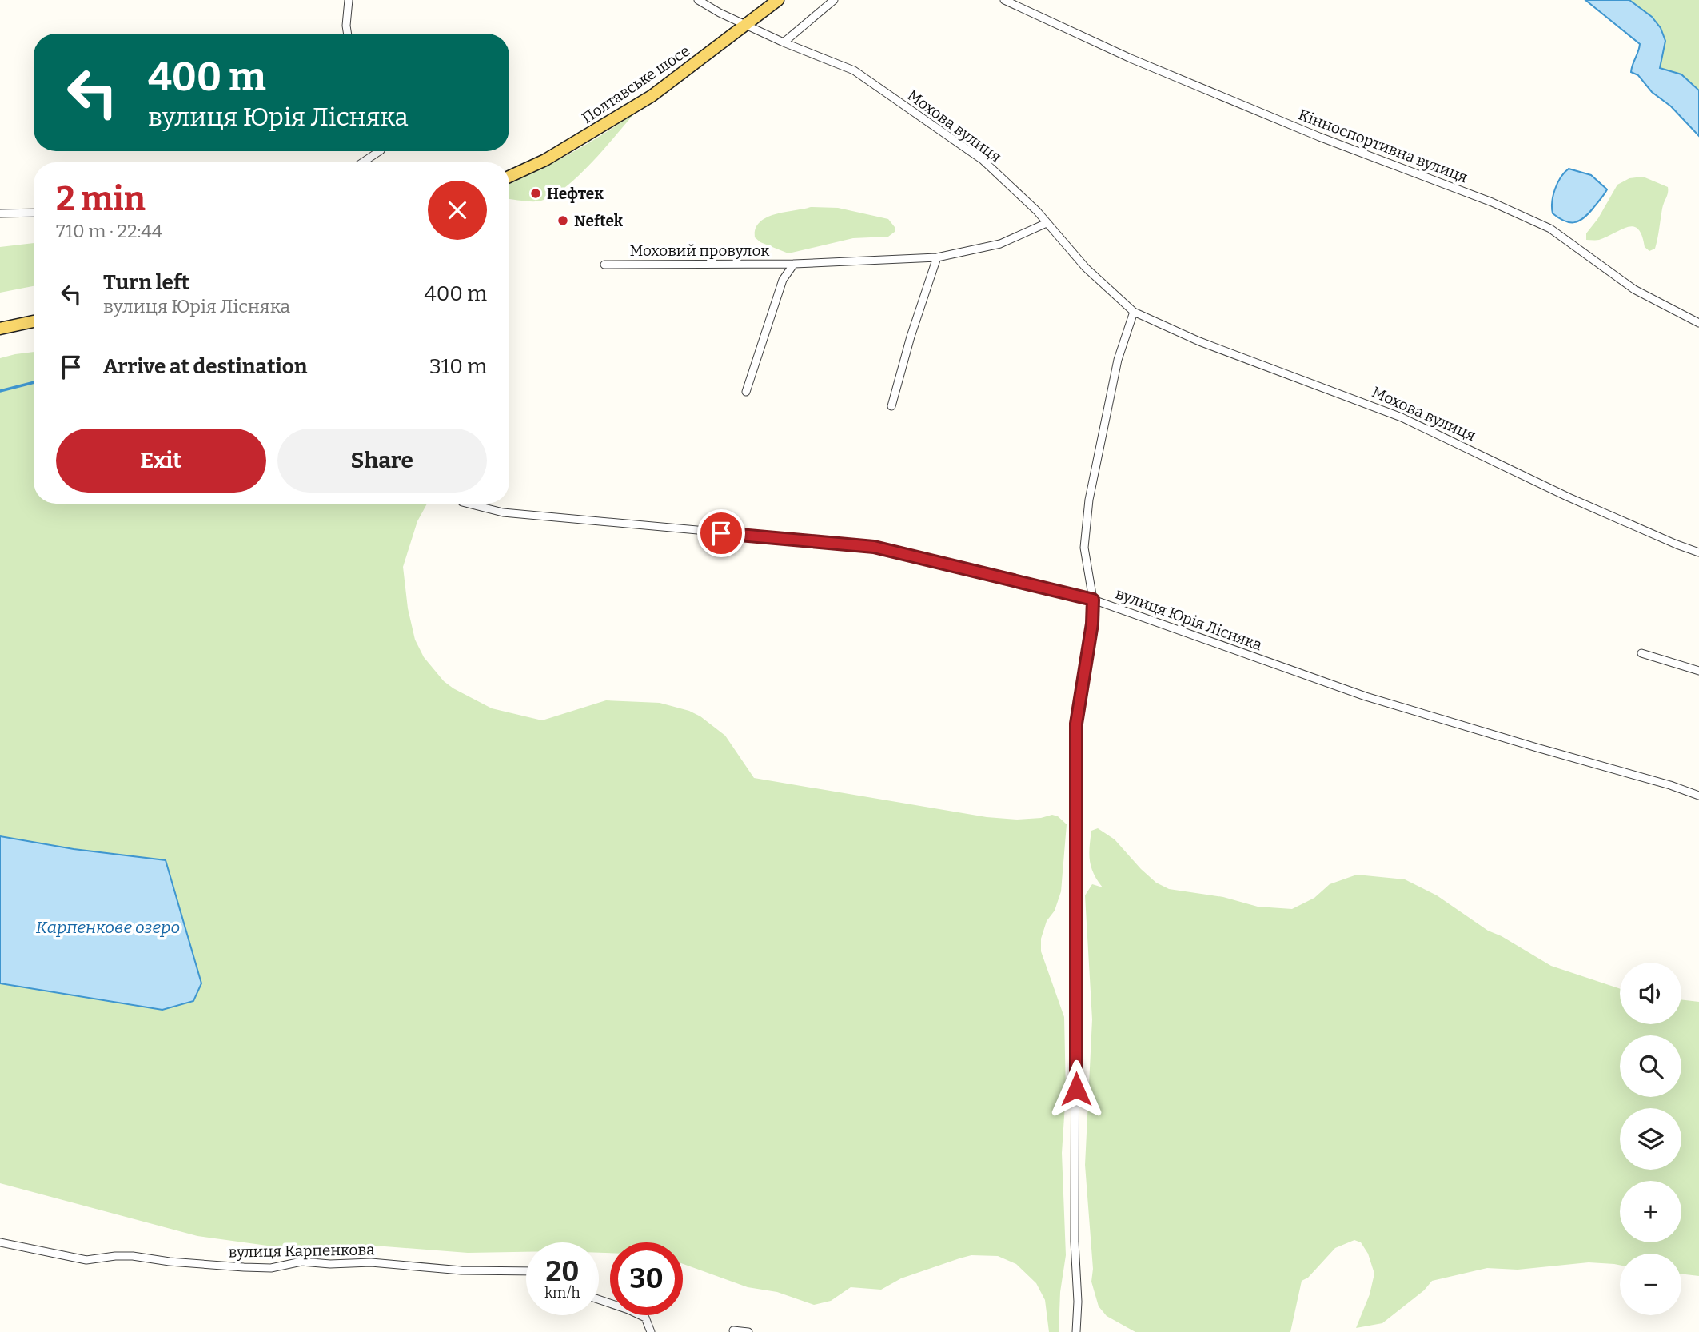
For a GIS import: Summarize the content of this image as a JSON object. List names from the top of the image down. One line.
{"streets":{"main road":["Полтавське шосе"],"street":["Мохова вулиця","Кінноспортивна вулиця","Моховий провулок","вулиця Юрія Лісняка","вулиця Карпенкова"]},"crossings":[["Полтавське шосе","Мохова вулиця"],["Мохова вулиця","Моховий провулок"]],"water":["Карпенкове озеро"],"places":["Нефтек","Neftek"],"page":{"turn":["400 m","вулиця Юрія Лісняка"],"heading":["2 min","710 m · 22:44"],"list":[{"name":"Turn left","note":"вулиця Юрія Лісняка","value":"400 m"},{"name":"Arrive at destination","value":"310 m"}],"buttons":["Exit","Share"],"map_buttons":["+","−"],"speed":"20 km/h","limit":"30"}}
